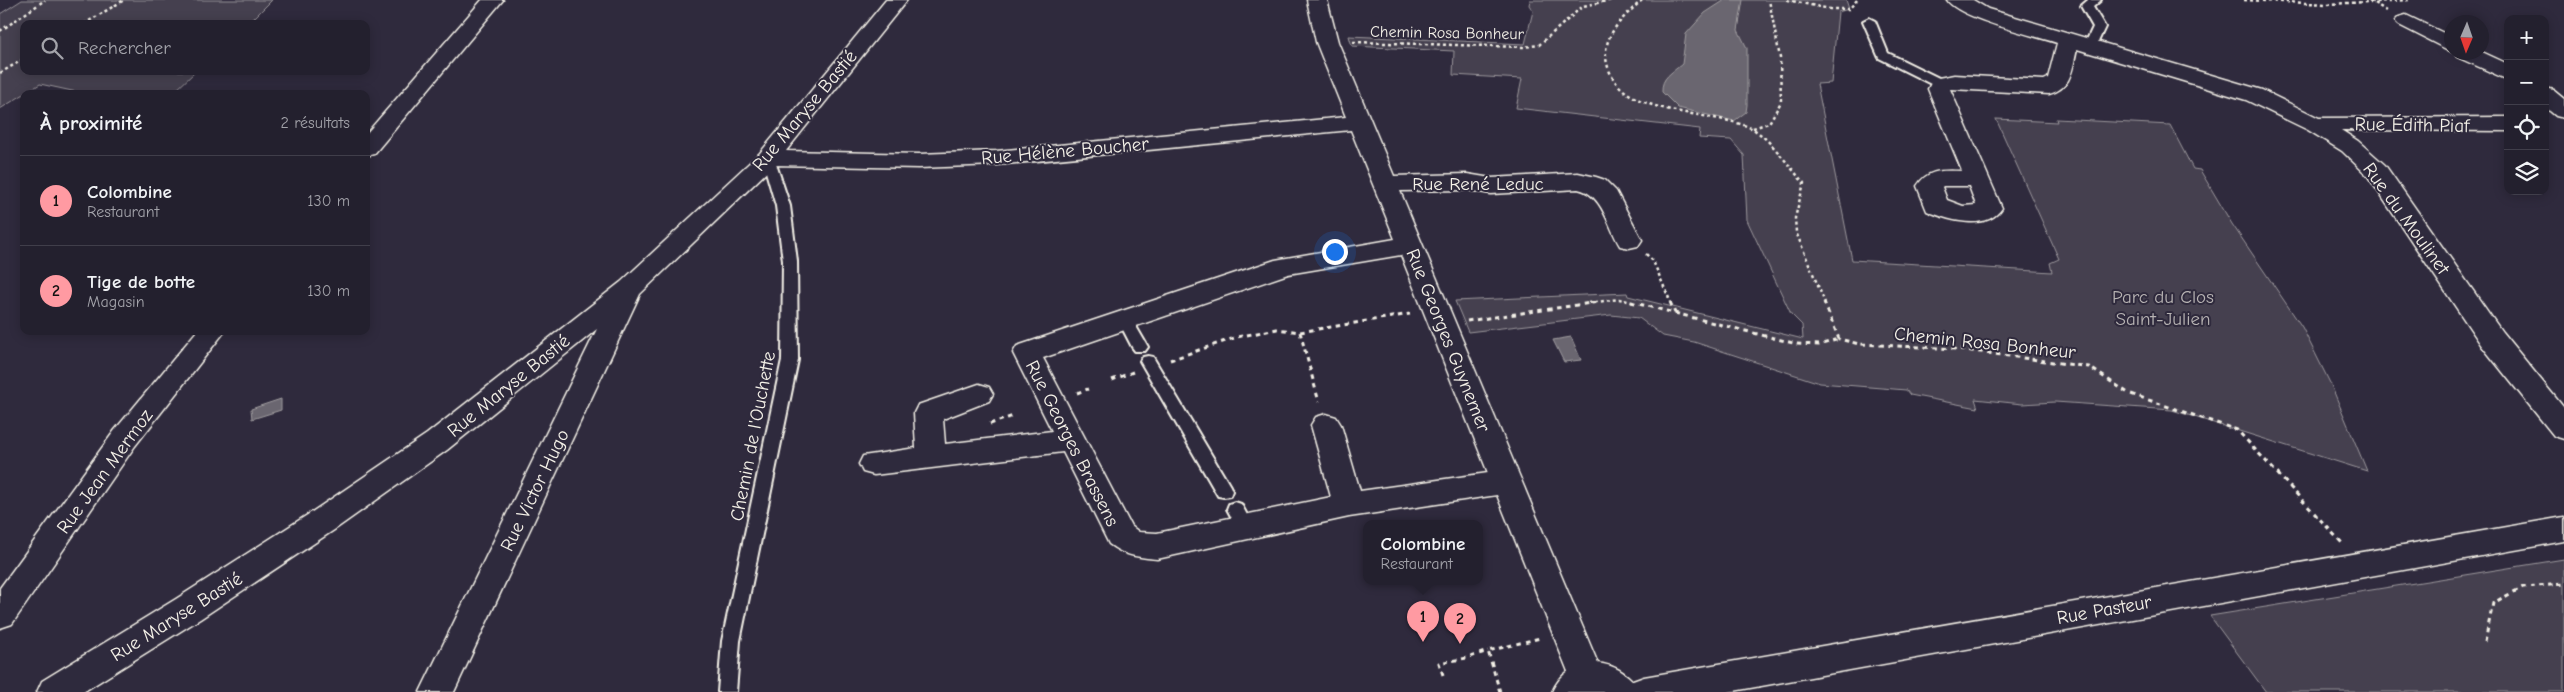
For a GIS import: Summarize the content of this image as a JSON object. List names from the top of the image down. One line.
{"streets":{"street":["Rue Maryse Bastié","Rue Édith Piaf","Rue Hélène Boucher","Rue René Leduc","Rue du Moulinet","Rue Georges Guynemer","Rue Georges Brassens","Rue Jean Mermoz","Rue Victor Hugo","Rue Pasteur"],"lane":["Chemin de l'Ouchette"],"path":["Chemin Rosa Bonheur"]},"crossings":[["Chemin Rosa Bonheur","Rue Georges Guynemer"],["Chemin Rosa Bonheur","Rue Pasteur"],["Rue Maryse Bastié","Rue Hélène Boucher"],["Rue Maryse Bastié","Chemin de l'Ouchette"],["Rue Maryse Bastié","Rue Victor Hugo"],["Rue Édith Piaf","Rue du Moulinet"],["Rue Hélène Boucher","Rue Georges Guynemer"],["Rue Hélène Boucher","Chemin de l'Ouchette"],["Rue René Leduc","Rue Georges Guynemer"],["Rue Georges Guynemer","Rue Georges Brassens"]],"parks":["Parc du Clos Saint-Julien"],"north":"bottom","page":{"map_buttons":["+","−"],"search":"Rechercher","heading":["À proximité","2 résultats"],"list":[{"mark":"1","name":"Colombine","note":"Restaurant","value":"130 m"},{"mark":"2","name":"Tige de botte","note":"Magasin","value":"130 m"}],"popup":["Colombine","Restaurant"],"pins":["1","2"]}}
